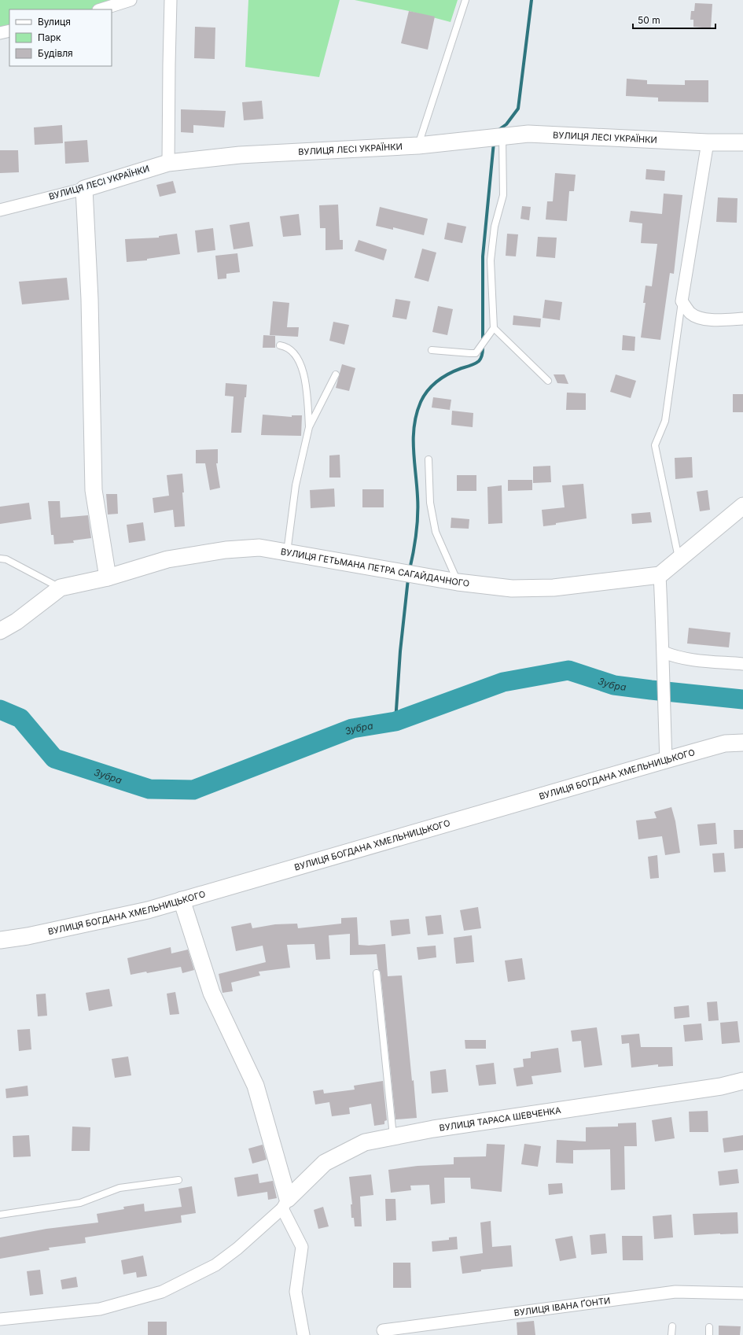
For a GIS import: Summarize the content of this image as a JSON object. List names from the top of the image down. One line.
{"streets":{"street":["ВУЛИЦЯ ЛЕСІ УКРАЇНКИ","ВУЛИЦЯ ГЕТЬМАНА ПЕТРА САГАЙДАЧНОГО","ВУЛИЦЯ БОГДАНА ХМЕЛЬНИЦЬКОГО","ВУЛИЦЯ ТАРАСА ШЕВЧЕНКА","ВУЛИЦЯ ІВАНА ҐОНТИ"]},"water":["Зубра"],"legend":["Вулиця","Парк","Будівля"],"scale_bar":"50 m"}
